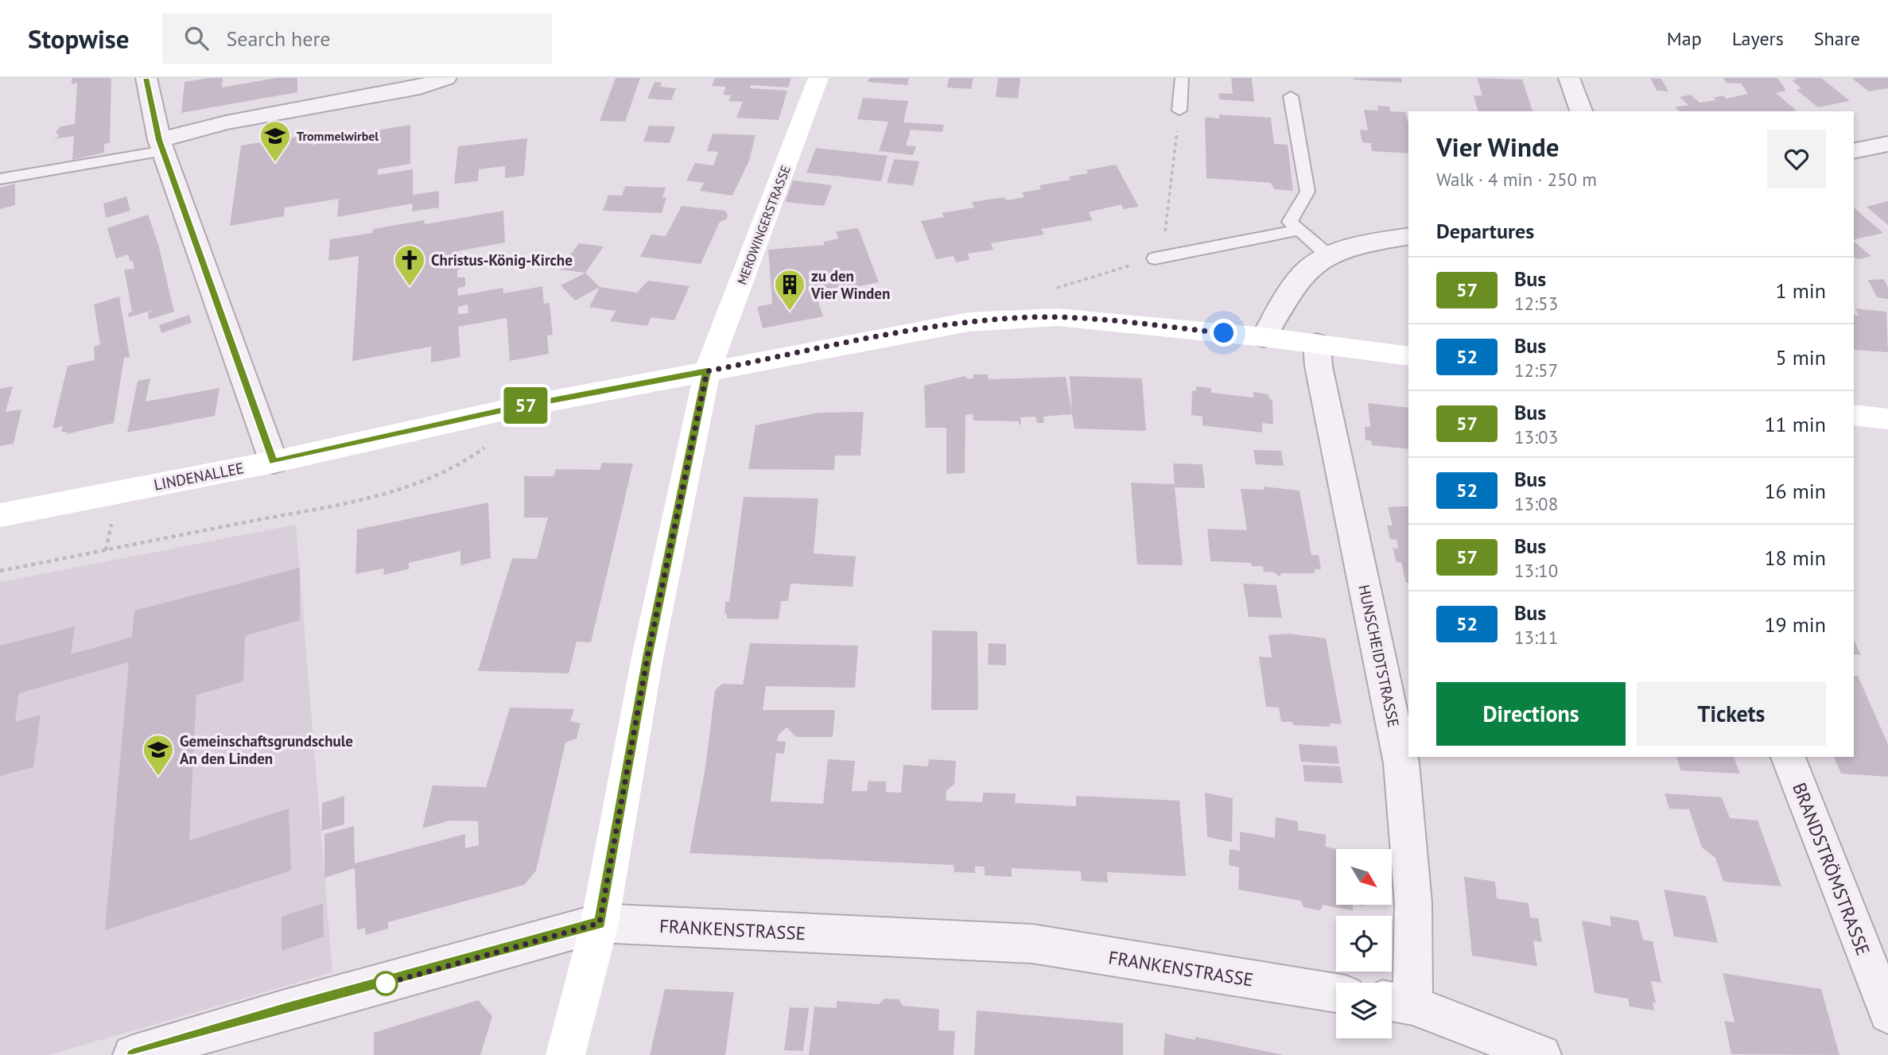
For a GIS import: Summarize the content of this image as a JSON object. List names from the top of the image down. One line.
{"streets":{"main road":["MEROWINGERSTRASSE","LINDENALLEE"],"street":["HUNSCHEIDTSTRASSE","BRANDSTRÖMSTRASSE","FRANKENSTRASSE"]},"crossings":[["MEROWINGERSTRASSE","LINDENALLEE"],["MEROWINGERSTRASSE","FRANKENSTRASSE"],["LINDENALLEE","HUNSCHEIDTSTRASSE"]],"places":{"school or university":["Trommelwirbel","Gemeinschaftsgrundschule An den Linden"],"church":["Christus-König-Kirche"],"building":["zu den Vier Winden"]},"lines":["bus line 57"],"north":"bottom right","page":{"header":"Stopwise","search":"Search here","nav":["Map","Layers","Share"],"on_map":"57","heading":[["Vier Winde","Walk · 4 min · 250 m"],"Departures"],"list":[{"mark":"57","name":"Bus","note":"12:53","value":"1 min"},{"mark":"52","name":"Bus","note":"12:57","value":"5 min"},{"mark":"57","name":"Bus","note":"13:03","value":"11 min"},{"mark":"52","name":"Bus","note":"13:08","value":"16 min"},{"mark":"57","name":"Bus","note":"13:10","value":"18 min"},{"mark":"52","name":"Bus","note":"13:11","value":"19 min"}],"buttons":["Directions","Tickets"]}}
